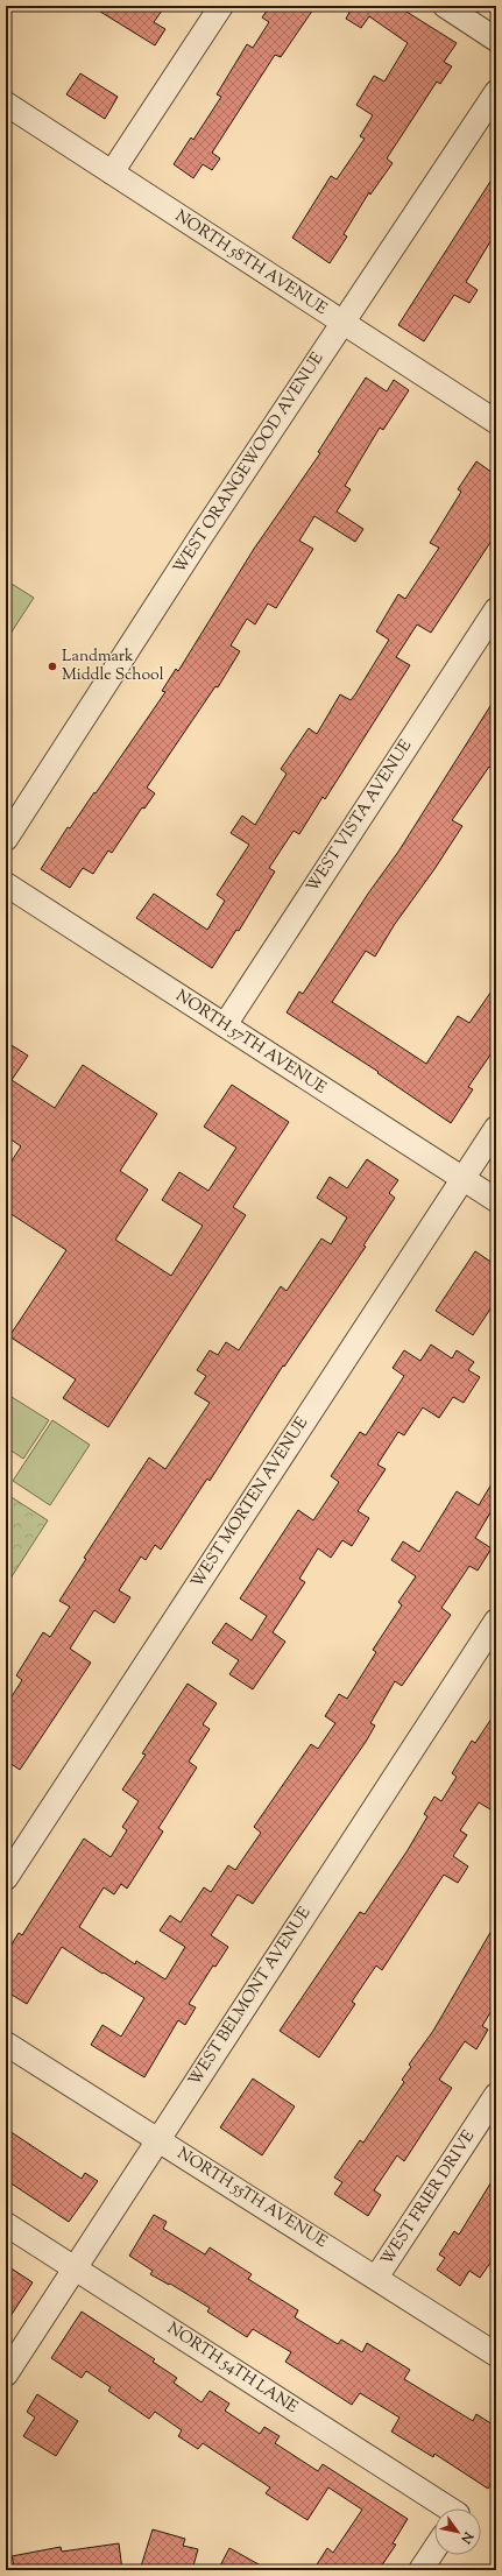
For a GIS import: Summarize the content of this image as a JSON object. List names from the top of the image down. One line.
{"streets":{"street":["NORTH 58TH AVENUE","WEST ORANGEWOOD AVENUE","WEST VISTA AVENUE","NORTH 57TH AVENUE","WEST MORTEN AVENUE","WEST BELMONT AVENUE","NORTH 55TH AVENUE","WEST FRIER DRIVE","NORTH 54TH LANE"]},"crossings":[["NORTH 58TH AVENUE","WEST ORANGEWOOD AVENUE"],["WEST VISTA AVENUE","NORTH 57TH AVENUE"],["NORTH 57TH AVENUE","WEST MORTEN AVENUE"],["WEST BELMONT AVENUE","NORTH 55TH AVENUE"],["WEST BELMONT AVENUE","NORTH 54TH LANE"],["NORTH 55TH AVENUE","WEST FRIER DRIVE"]],"places":["Landmark Middle School"],"north":"bottom right"}
